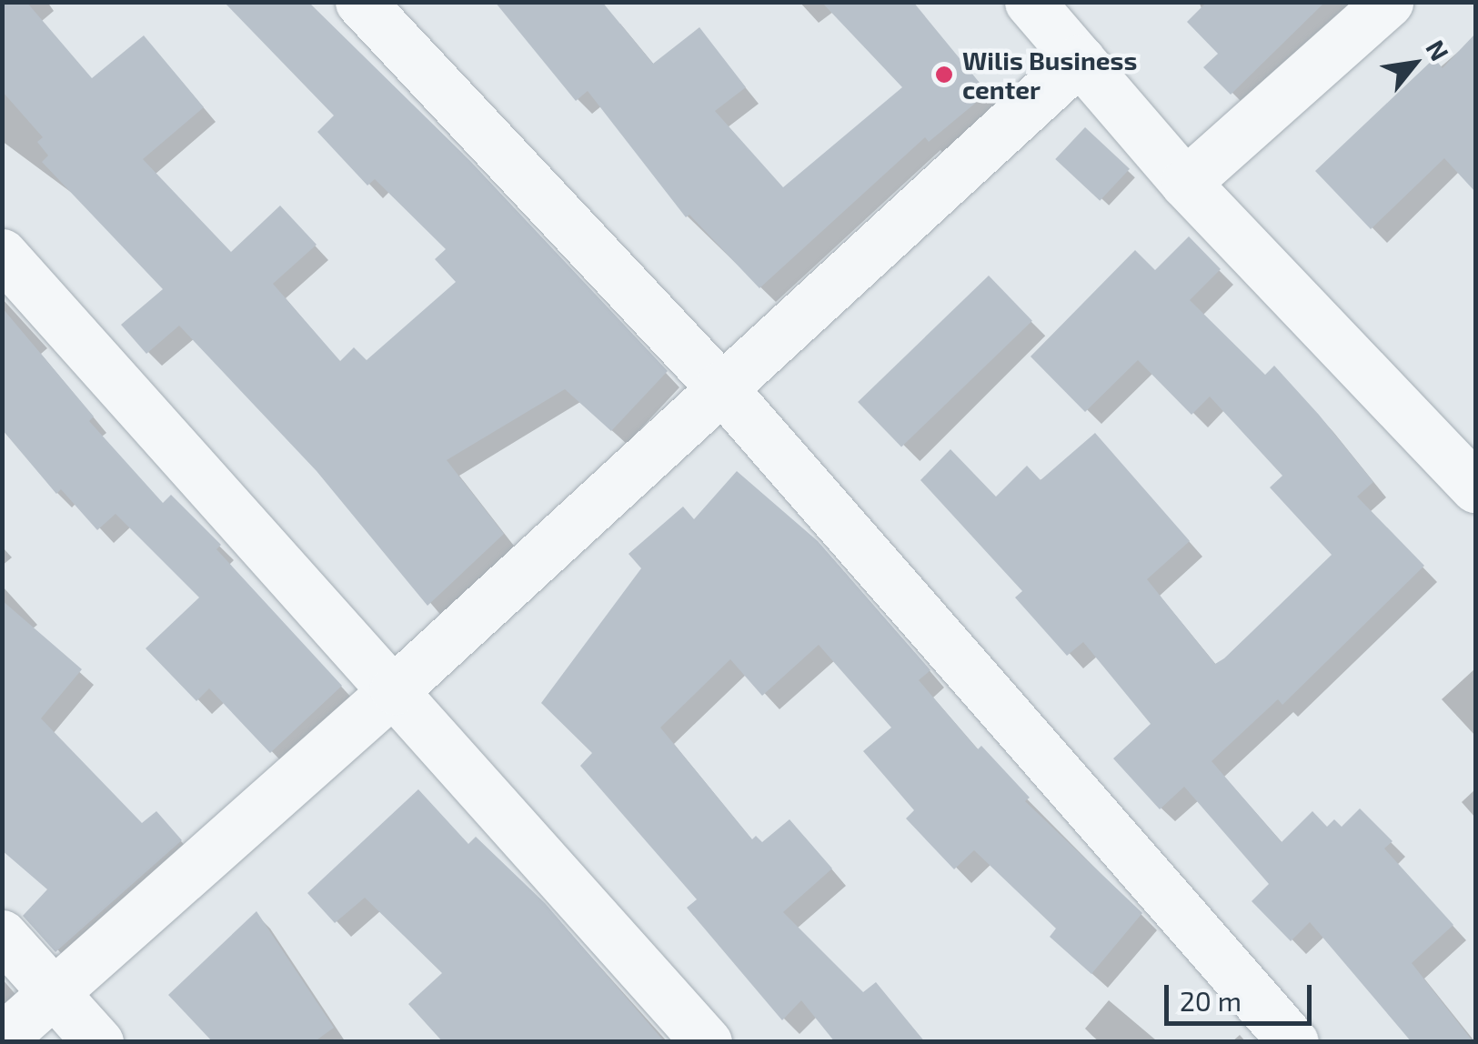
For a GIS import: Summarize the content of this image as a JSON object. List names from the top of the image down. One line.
{"places":["Wilis Business center"],"scale_bar":"20 m","north":"top right"}
